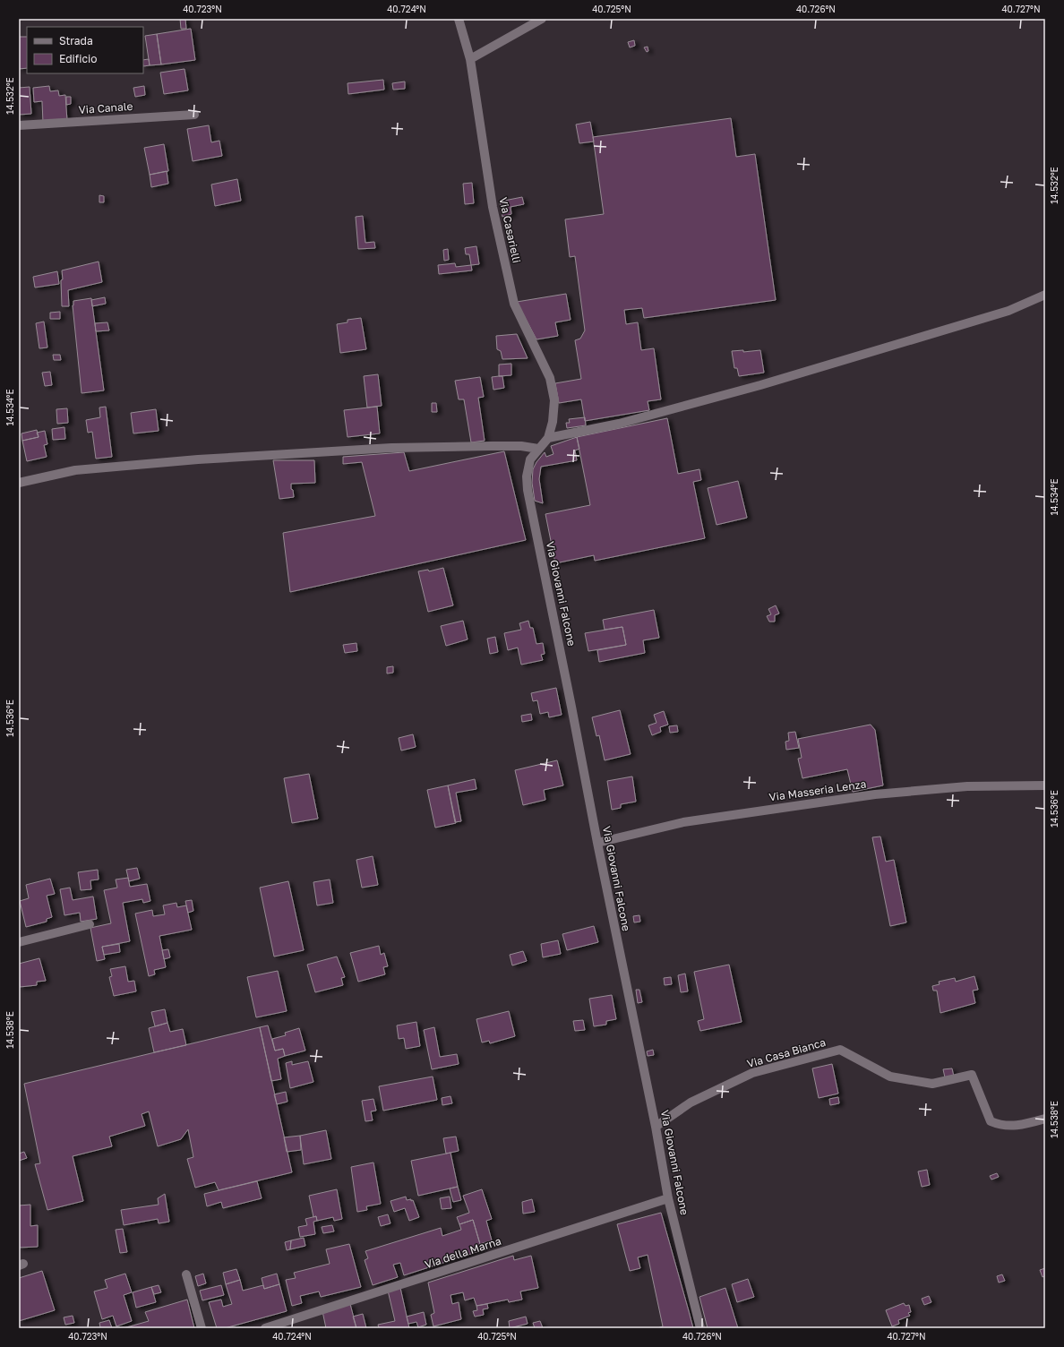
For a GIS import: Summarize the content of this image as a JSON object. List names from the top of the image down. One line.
{"streets":{"street":["Via Canale","Via Casarielli","Via Giovanni Falcone","Via Masseria Lenza","Via Casa Bianca","Via della Marna"]},"crossings":[["Via Casarielli","Via Giovanni Falcone"],["Via Giovanni Falcone","Via Masseria Lenza"],["Via Giovanni Falcone","Via Casa Bianca"],["Via Giovanni Falcone","Via della Marna"]],"legend":["Strada","Edificio"],"coordinates":["40.723°N","40.724°N","40.725°N","40.726°N","40.727°N","14.532°E","14.534°E","14.536°E","14.538°E"]}
